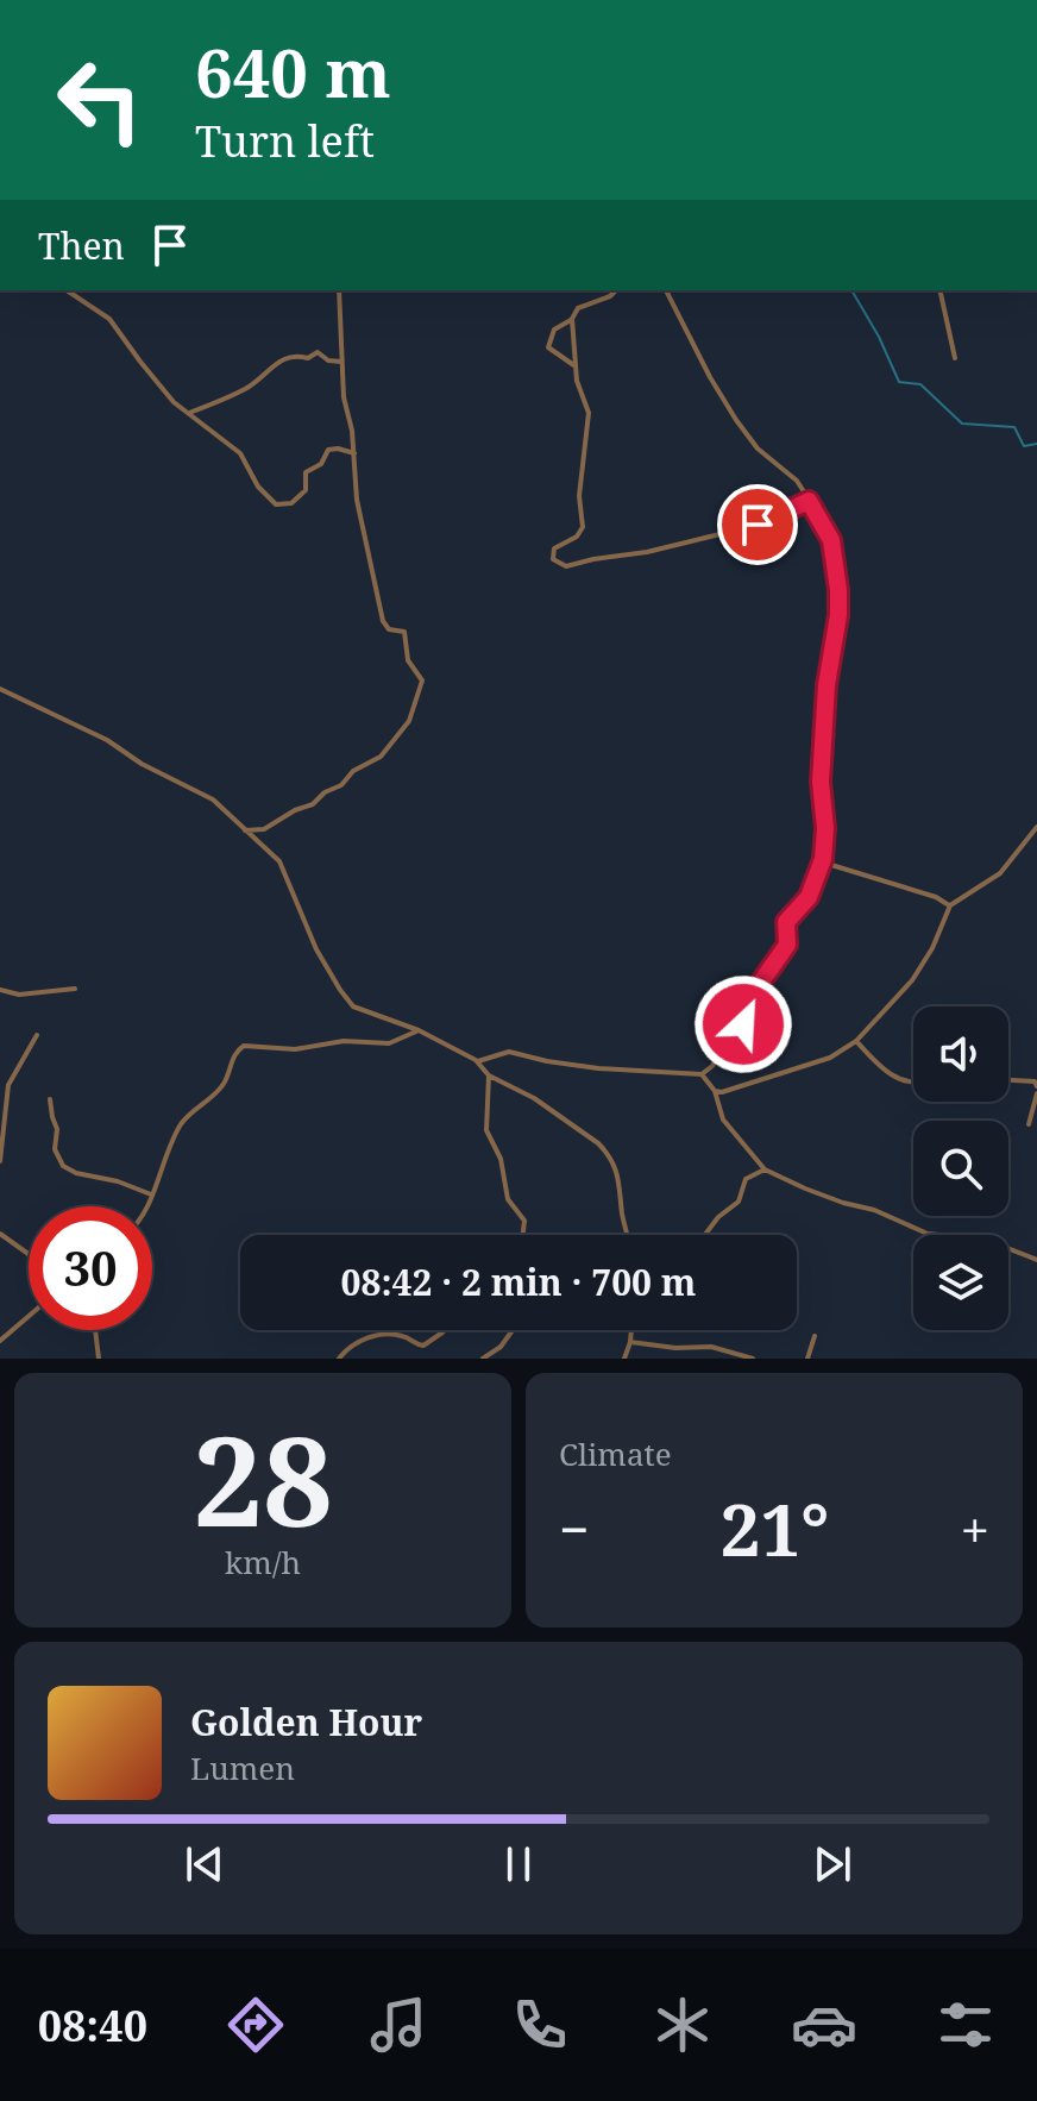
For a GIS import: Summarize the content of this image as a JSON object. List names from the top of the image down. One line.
{"page":{"turn":["640 m","Turn left"],"then":"Then","limit":"30","trip":"08:42 · 2 min · 700 m","tile":[["28","km/h"],"Climate"],"heat":["−","21°","+"],"song":["Golden Hour","Lumen"],"tabs":"08:40"}}
